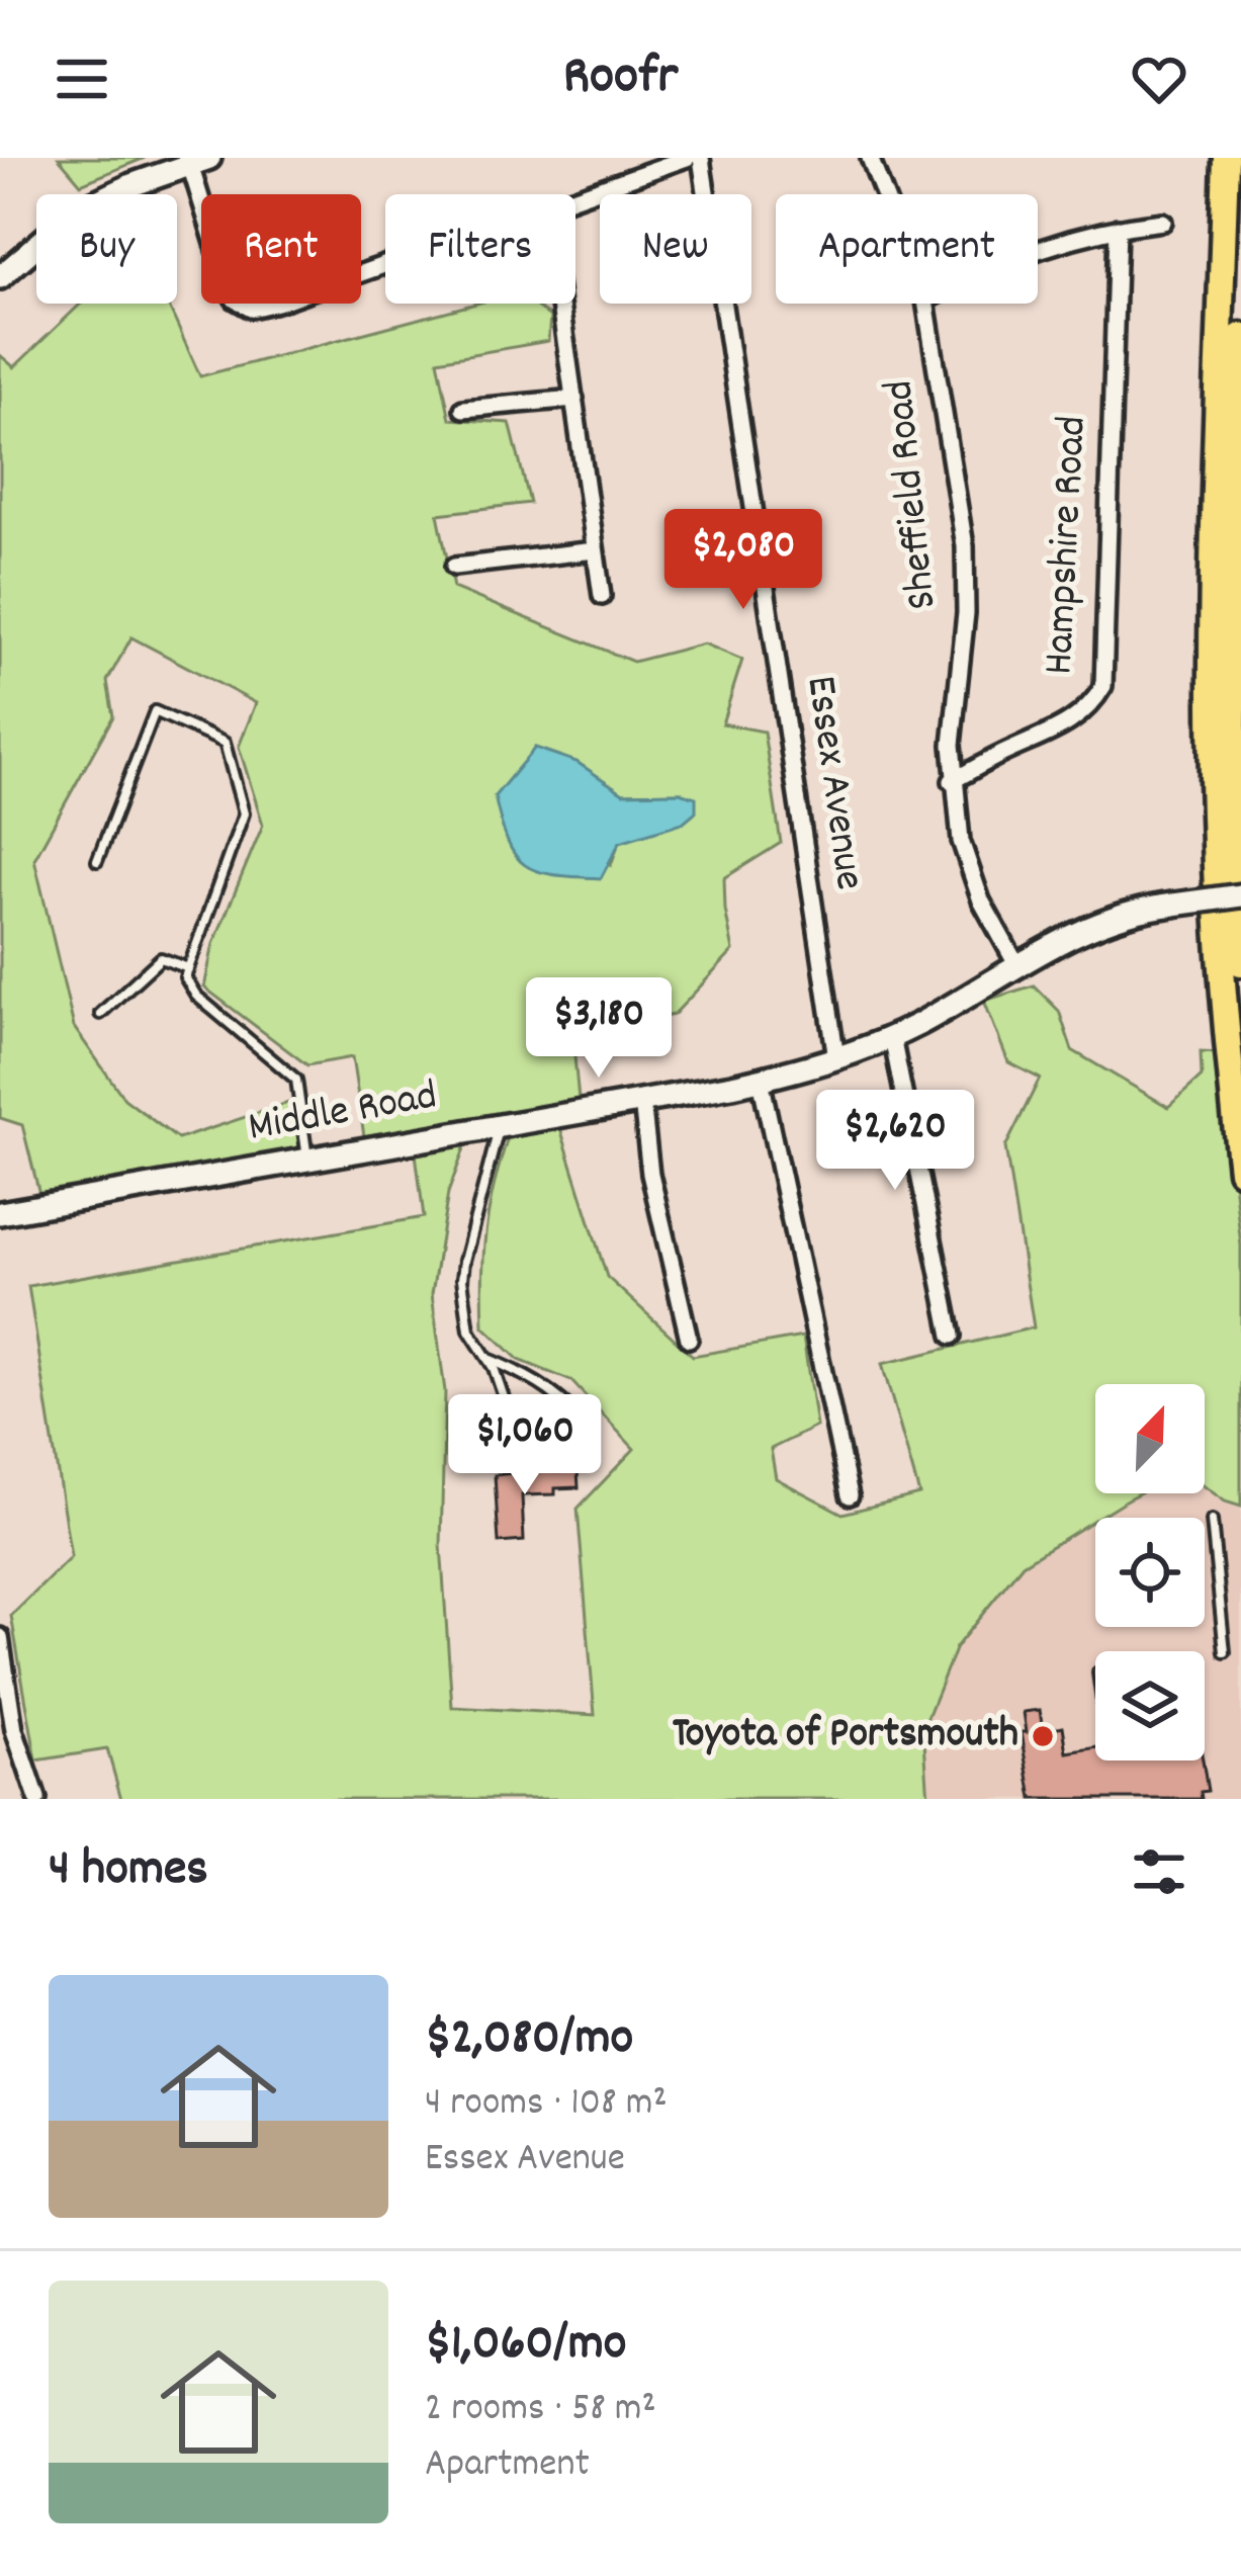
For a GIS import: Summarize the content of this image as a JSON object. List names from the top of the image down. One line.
{"streets":{"main road":["Middle Road"],"street":["Sheffield Road","Hampshire Road","Essex Avenue"]},"crossings":[["Sheffield Road","Hampshire Road"],["Sheffield Road","Middle Road"],["Essex Avenue","Middle Road"]],"places":["Toyota of Portsmouth"],"north":"top right","page":{"header":"Roofr","chip":["Buy","Rent","Filters","New","Apartment"],"price":["$2,080","$3,180","$2,620","$1,060"],"heading":"4 homes","list":[{"name":"$2,080/mo","note":"4 rooms · 108 m² · Essex Avenue"},{"name":"$1,060/mo","note":"2 rooms · 58 m² · Apartment"}]}}
